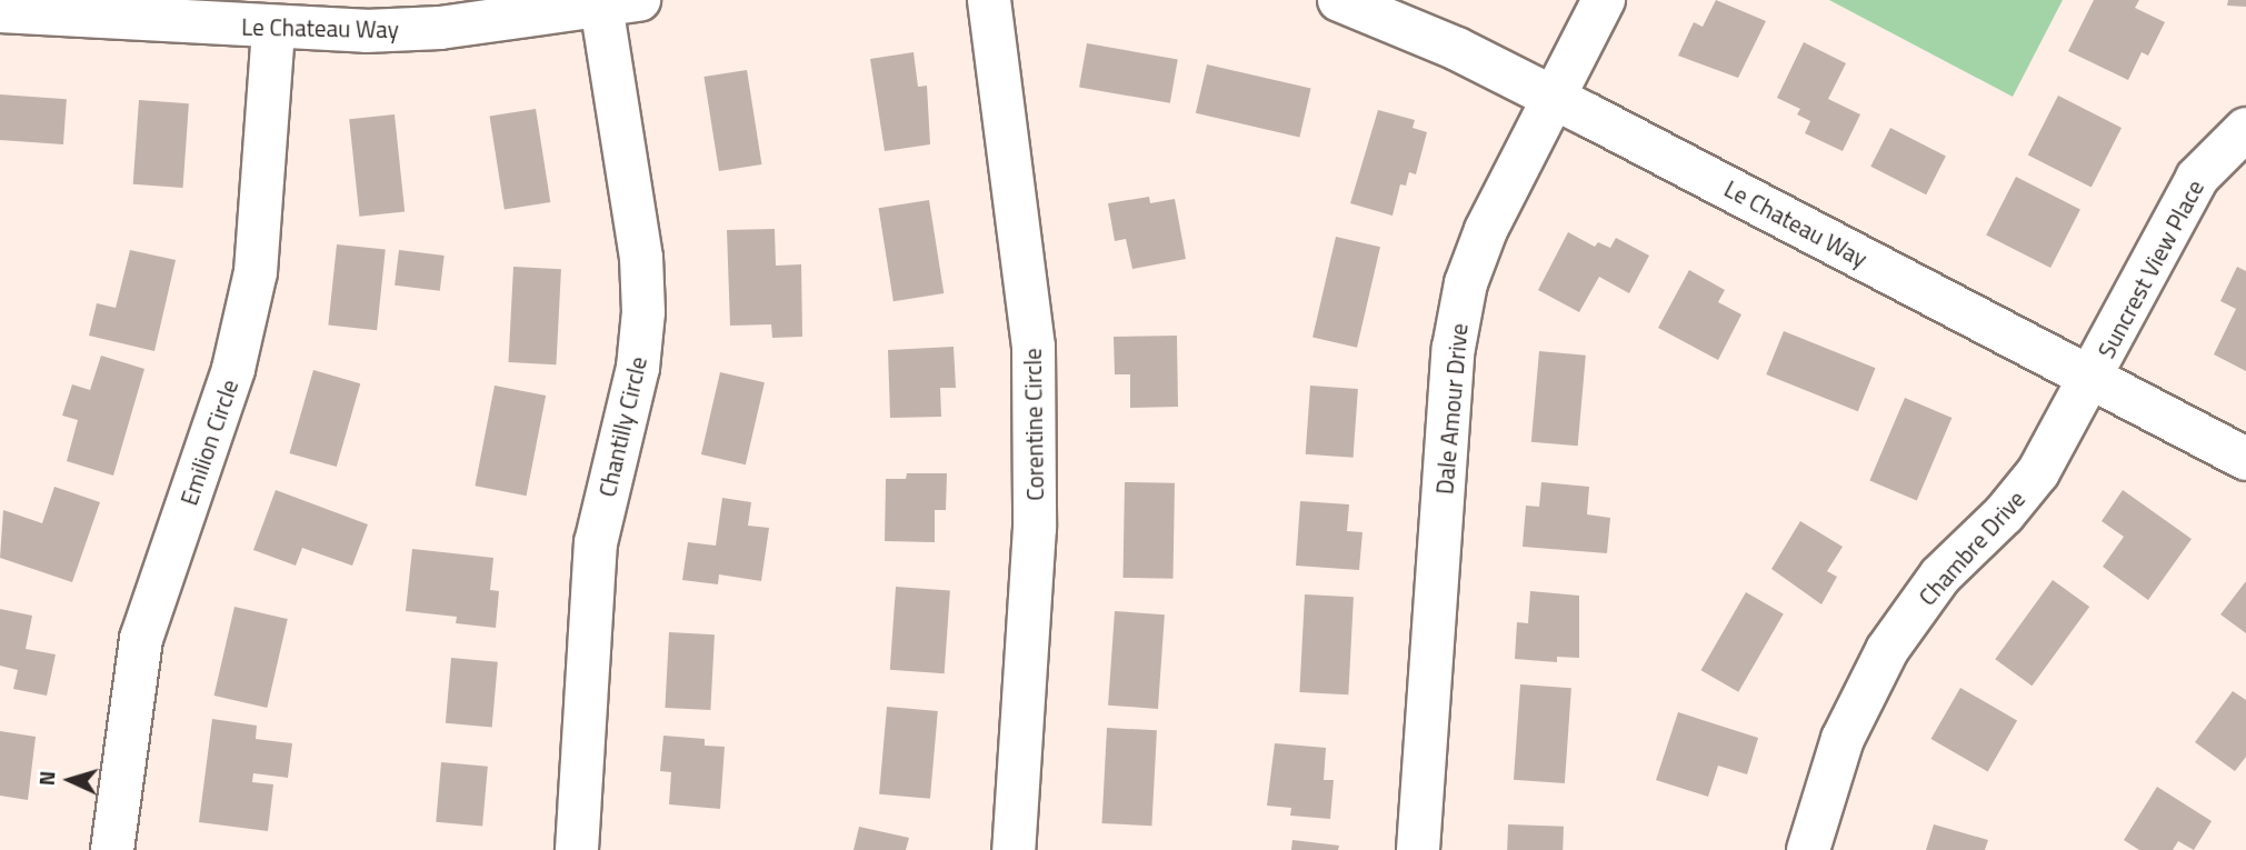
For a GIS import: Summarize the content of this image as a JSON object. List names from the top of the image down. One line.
{"streets":{"street":["Le Chateau Way","Suncrest View Place","Dale Amour Drive","Corentine Circle","Chantilly Circle","Emilion Circle","Chambre Drive"]},"crossings":[["Le Chateau Way","Suncrest View Place"],["Le Chateau Way","Dale Amour Drive"],["Le Chateau Way","Chantilly Circle"],["Le Chateau Way","Emilion Circle"],["Le Chateau Way","Chambre Drive"],["Suncrest View Place","Chambre Drive"]],"north":"left"}
